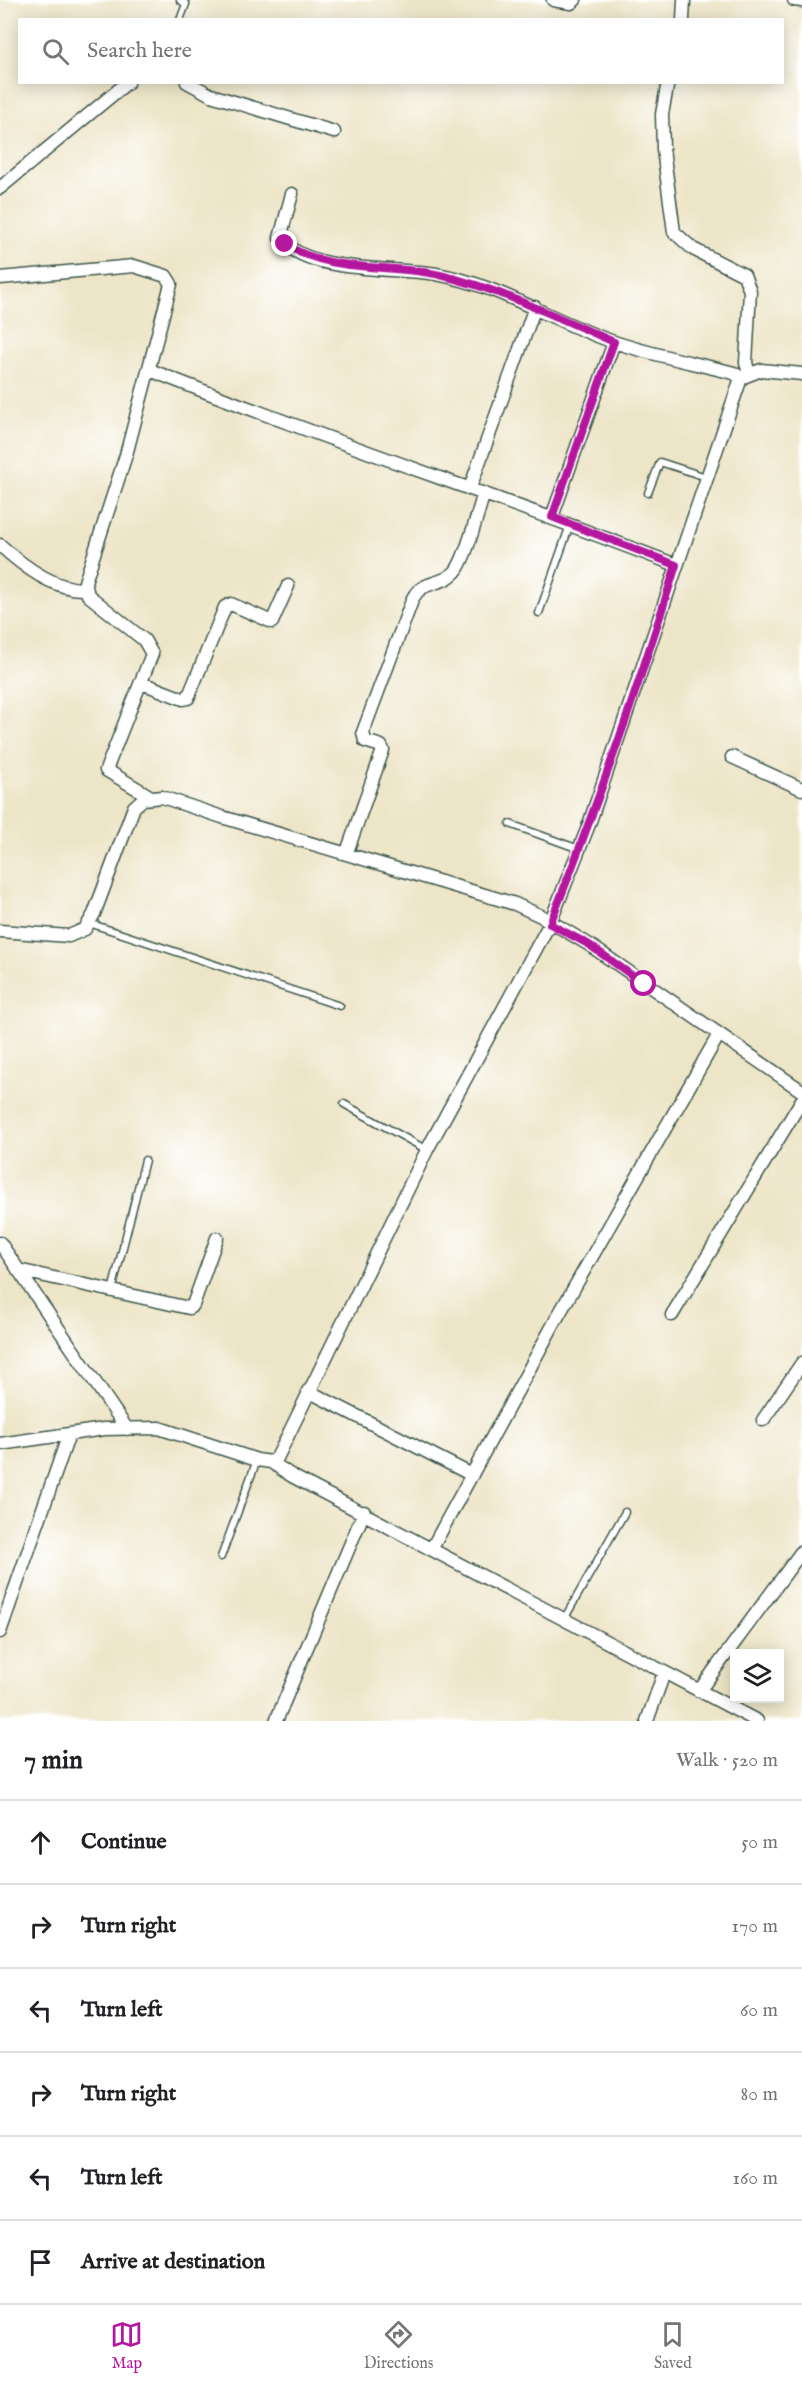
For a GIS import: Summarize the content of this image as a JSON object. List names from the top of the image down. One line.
{"page":{"search":"Search here","heading":["7 min","Walk · 520 m"],"list":[["Continue","50 m"],["Turn right","170 m"],["Turn left","60 m"],["Turn right","80 m"],["Turn left","160 m"],"Arrive at destination"],"nav":["Map","Directions","Saved"]}}
